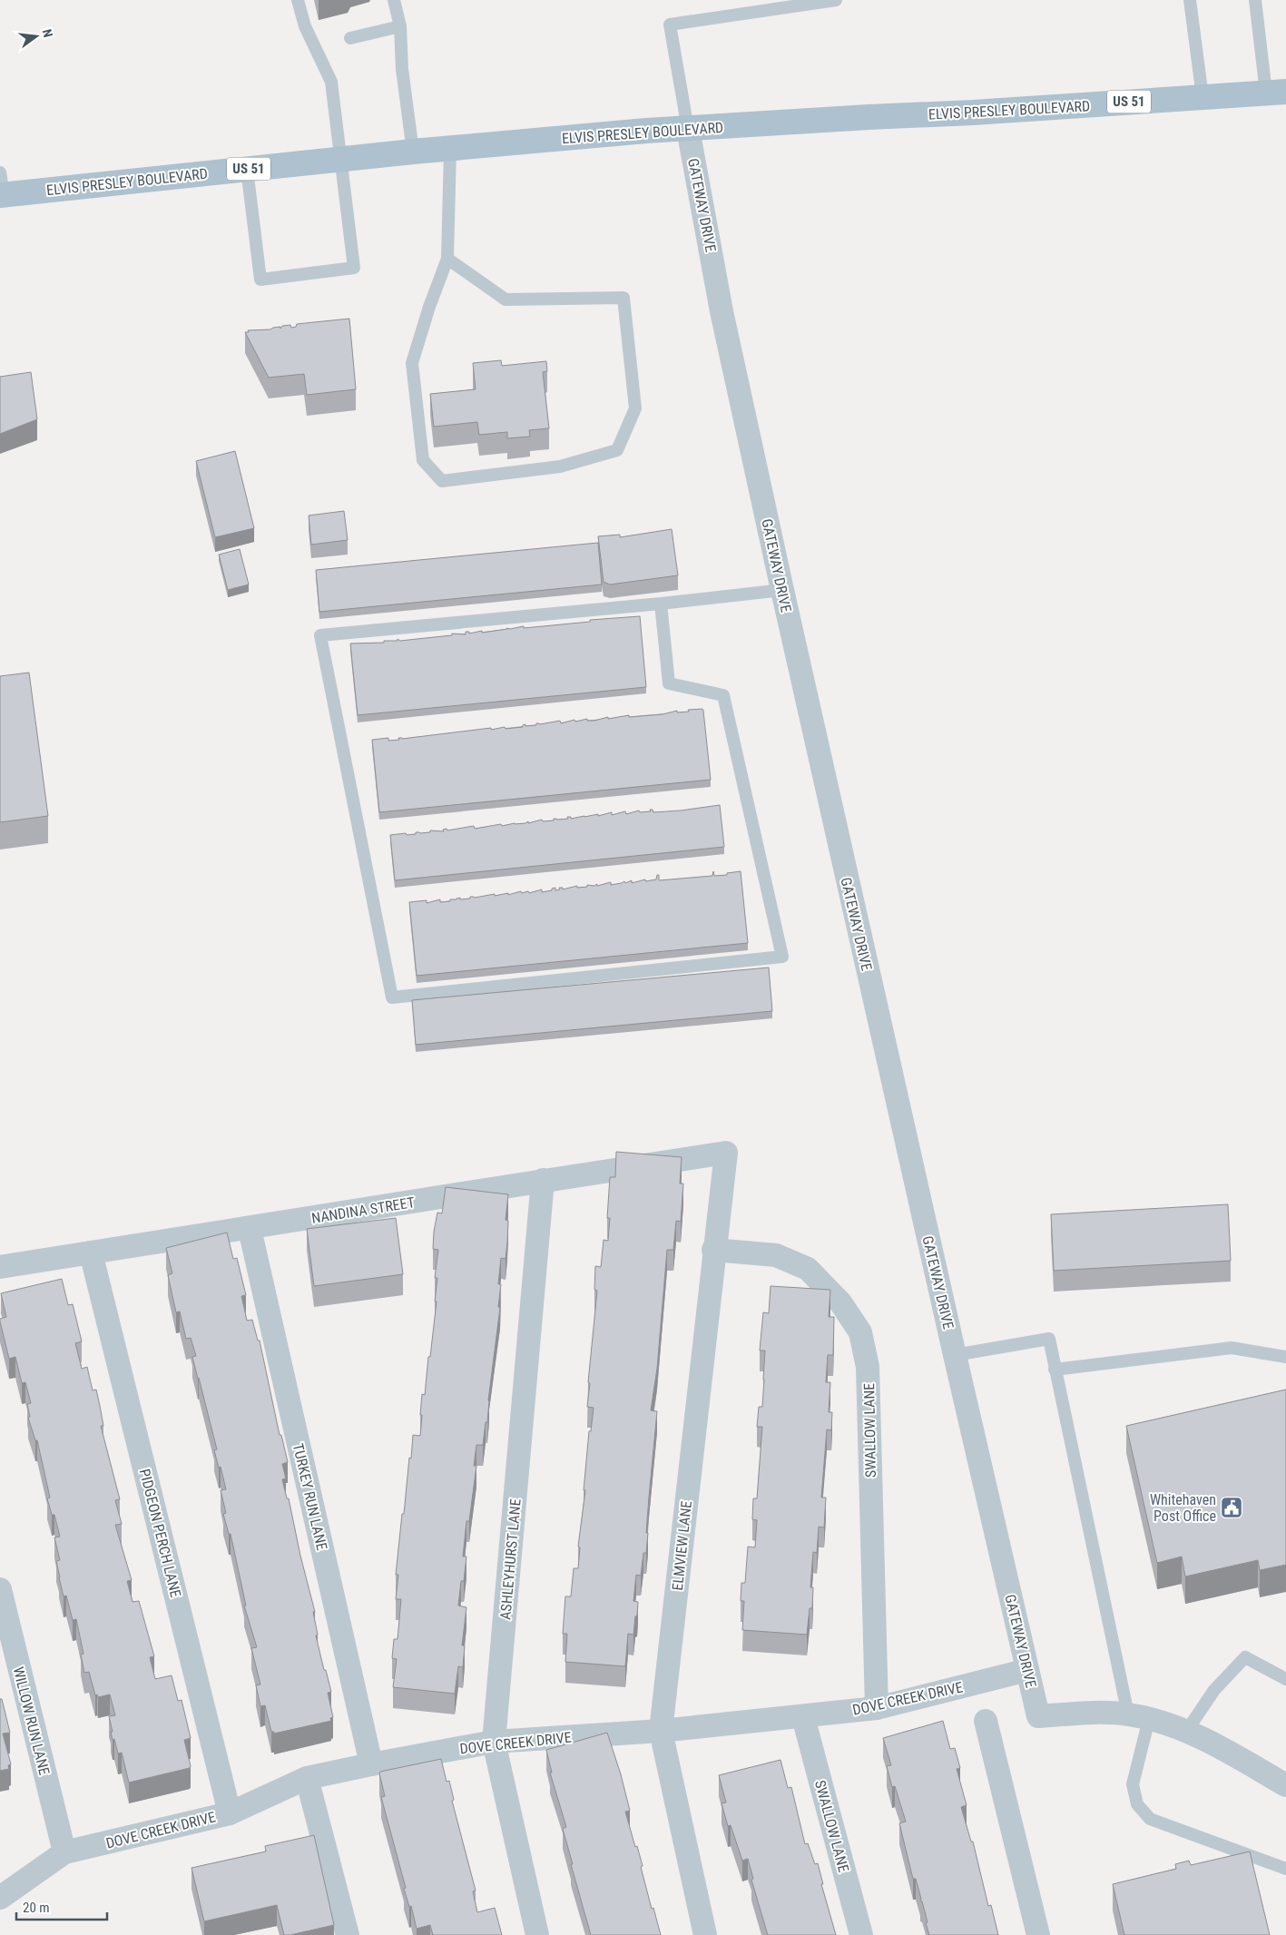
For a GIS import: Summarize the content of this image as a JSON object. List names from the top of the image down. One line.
{"streets":{"main road":["US 51","ELVIS PRESLEY BOULEVARD"],"street":["GATEWAY DRIVE","NANDINA STREET","SWALLOW LANE","TURKEY RUN LANE","PIDGEON PERCH LANE","ELMVIEW LANE","ASHLEYHURST LANE","DOVE CREEK DRIVE","WILLOW RUN LANE"]},"crossings":[["ELVIS PRESLEY BOULEVARD","GATEWAY DRIVE"],["GATEWAY DRIVE","DOVE CREEK DRIVE"],["NANDINA STREET","TURKEY RUN LANE"],["NANDINA STREET","PIDGEON PERCH LANE"],["NANDINA STREET","ELMVIEW LANE"],["NANDINA STREET","ASHLEYHURST LANE"],["SWALLOW LANE","ELMVIEW LANE"],["SWALLOW LANE","DOVE CREEK DRIVE"],["TURKEY RUN LANE","DOVE CREEK DRIVE"],["PIDGEON PERCH LANE","DOVE CREEK DRIVE"],["ELMVIEW LANE","DOVE CREEK DRIVE"],["ASHLEYHURST LANE","DOVE CREEK DRIVE"],["DOVE CREEK DRIVE","WILLOW RUN LANE"]],"places":{"public building":["Whitehaven Post Office"]},"scale_bar":"20 m","north":"right"}
